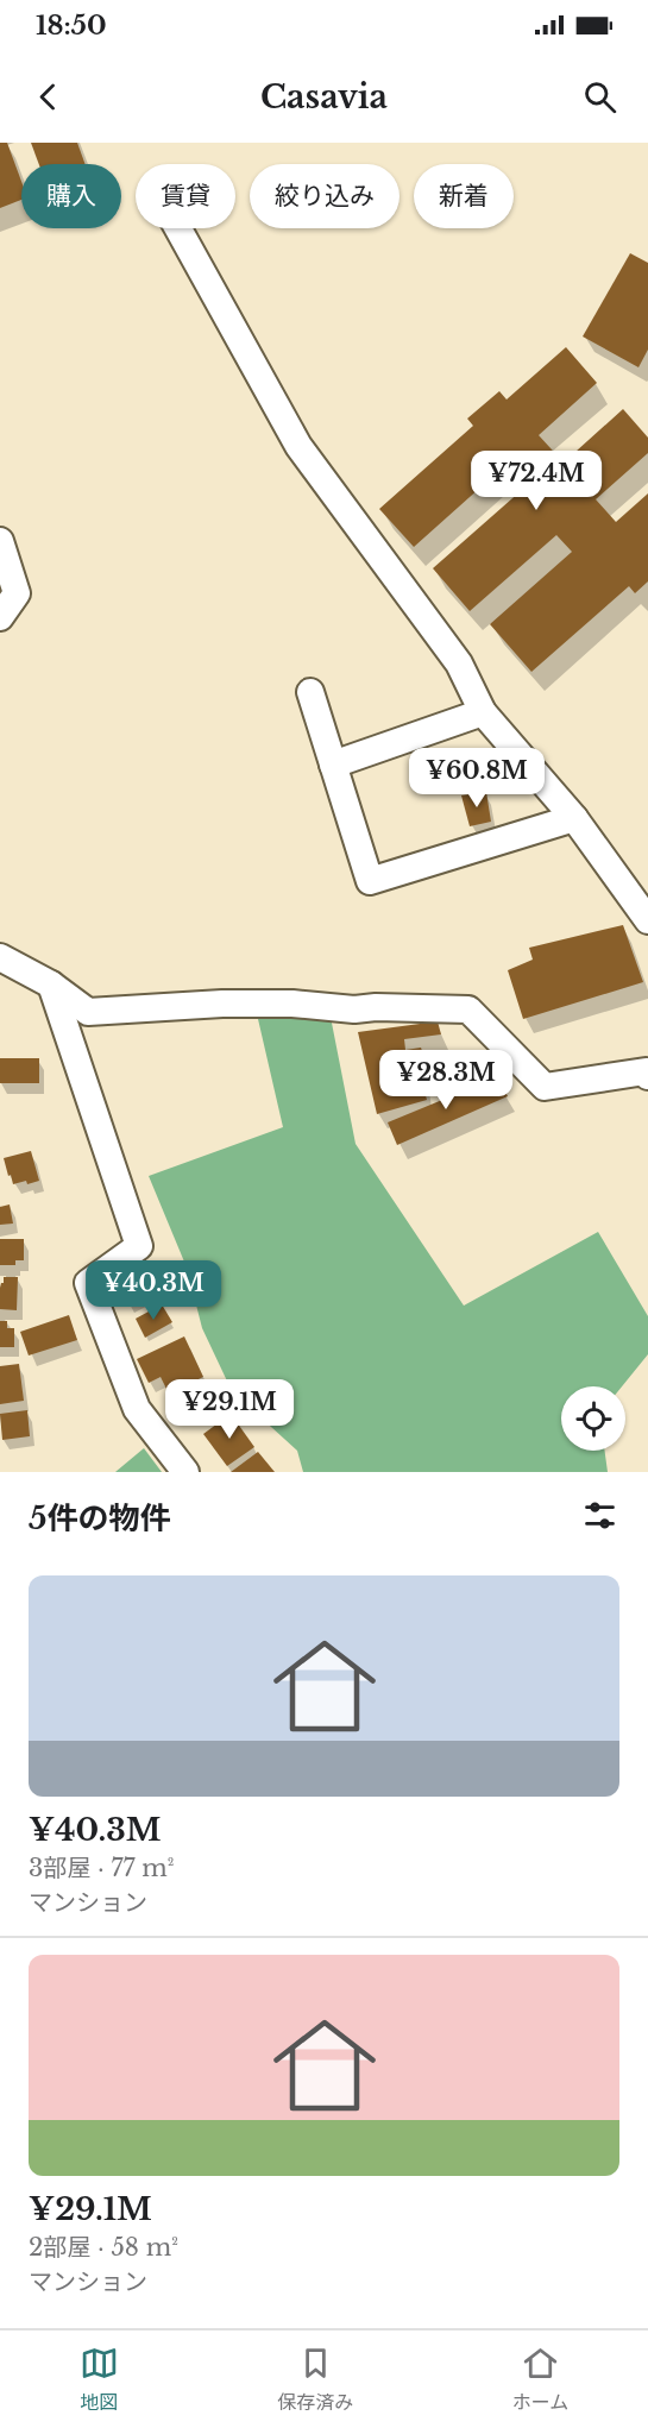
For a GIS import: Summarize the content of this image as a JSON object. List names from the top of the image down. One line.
{"page":{"status":"18:50","header":"Casavia","chip":["購入","賃貸","絞り込み","新着"],"price":["¥72.4M","¥60.8M","¥28.3M","¥40.3M","¥29.1M"],"heading":"5件の物件","list":[{"name":"¥40.3M","note":"3部屋 · 77 m² · マンション"},{"name":"¥29.1M","note":"2部屋 · 58 m² · マンション"}],"tabs":["地図","保存済み","ホーム"]}}
